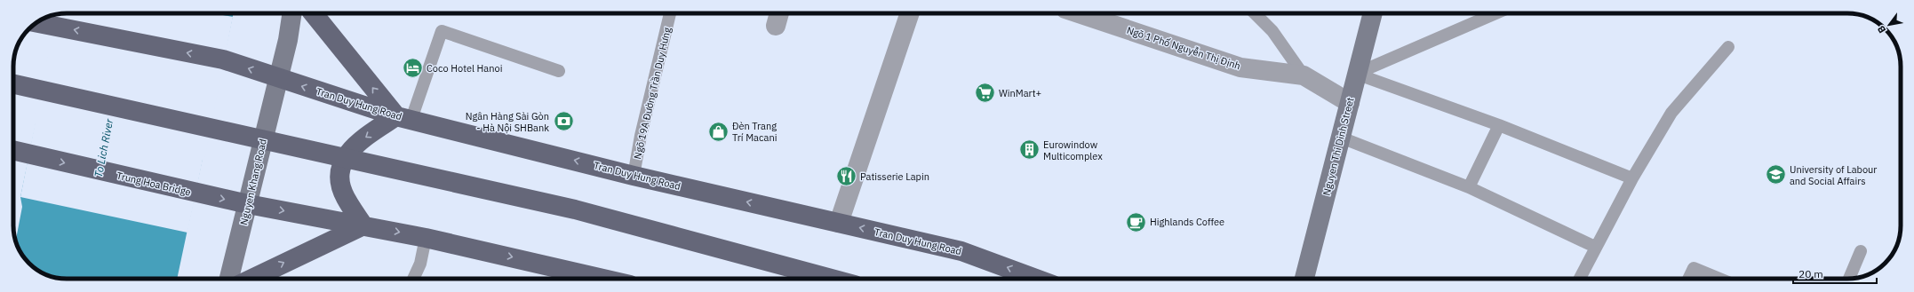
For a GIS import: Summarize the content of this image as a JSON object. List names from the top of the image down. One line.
{"streets":{"main road":["Tran Duy Hung Road","Trung Hoa Bridge"],"street":["Ngõ 1 Phố Nguyễn Thị Định","Nguyen Thi Dinh Street","Nguyen Khang Road"],"lane":["Ngõ 19A Đường Trần Duy Hưng"]},"crossings":[["Ngõ 19A Đường Trần Duy Hưng","Tran Duy Hung Road"],["Tran Duy Hung Road","Nguyen Khang Road"],["Nguyen Khang Road","Trung Hoa Bridge"]],"water":["To Lich River"],"places":{"hotel":["Coco Hotel Hanoi"],"supermarket":["WinMart+"],"bank":["Ngân Hàng Sài Gòn - Hà Nội SHBank"],"shop":["Đèn Trang Trí Macani"],"building":["Eurowindow Multicomplex"],"school or university":["University of Labour and Social Affairs"],"restaurant":["Patisserie Lapin"],"cafe":["Highlands Coffee"]},"scale_bar":"20 m","north":"bottom left"}
